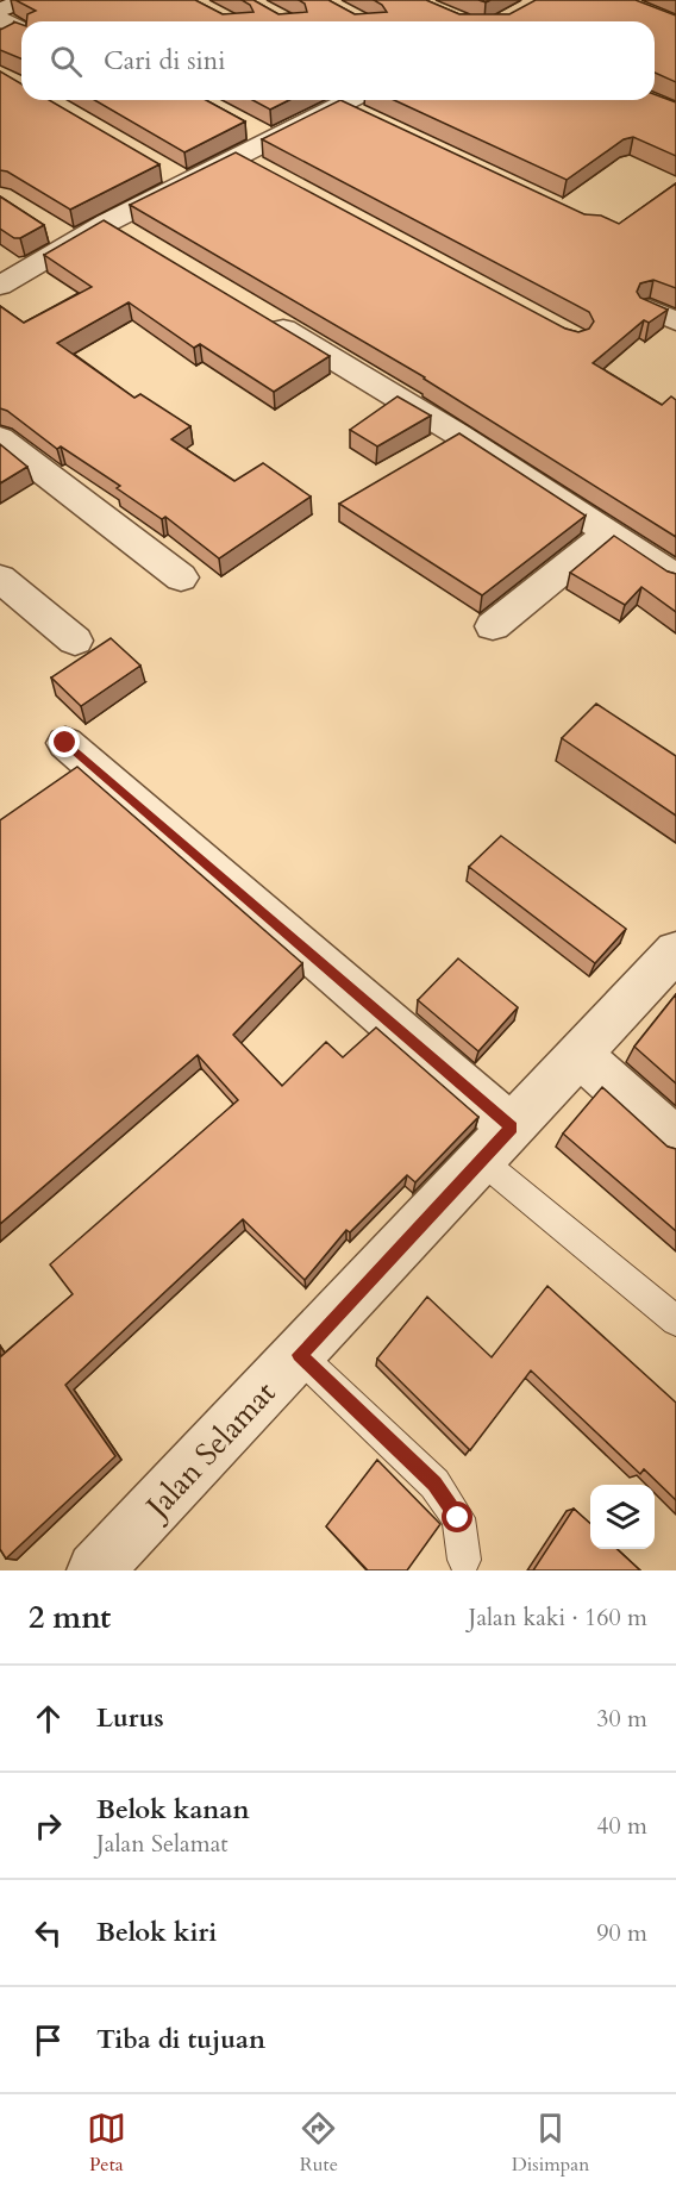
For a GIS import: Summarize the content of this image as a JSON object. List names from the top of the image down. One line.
{"streets":{"street":["Jalan Selamat"]},"page":{"search":"Cari di sini","heading":["2 mnt","Jalan kaki · 160 m"],"list":[["Lurus","30 m"],["Belok kanan","Jalan Selamat","40 m"],["Belok kiri","90 m"],"Tiba di tujuan"],"nav":["Peta","Rute","Disimpan"]}}
